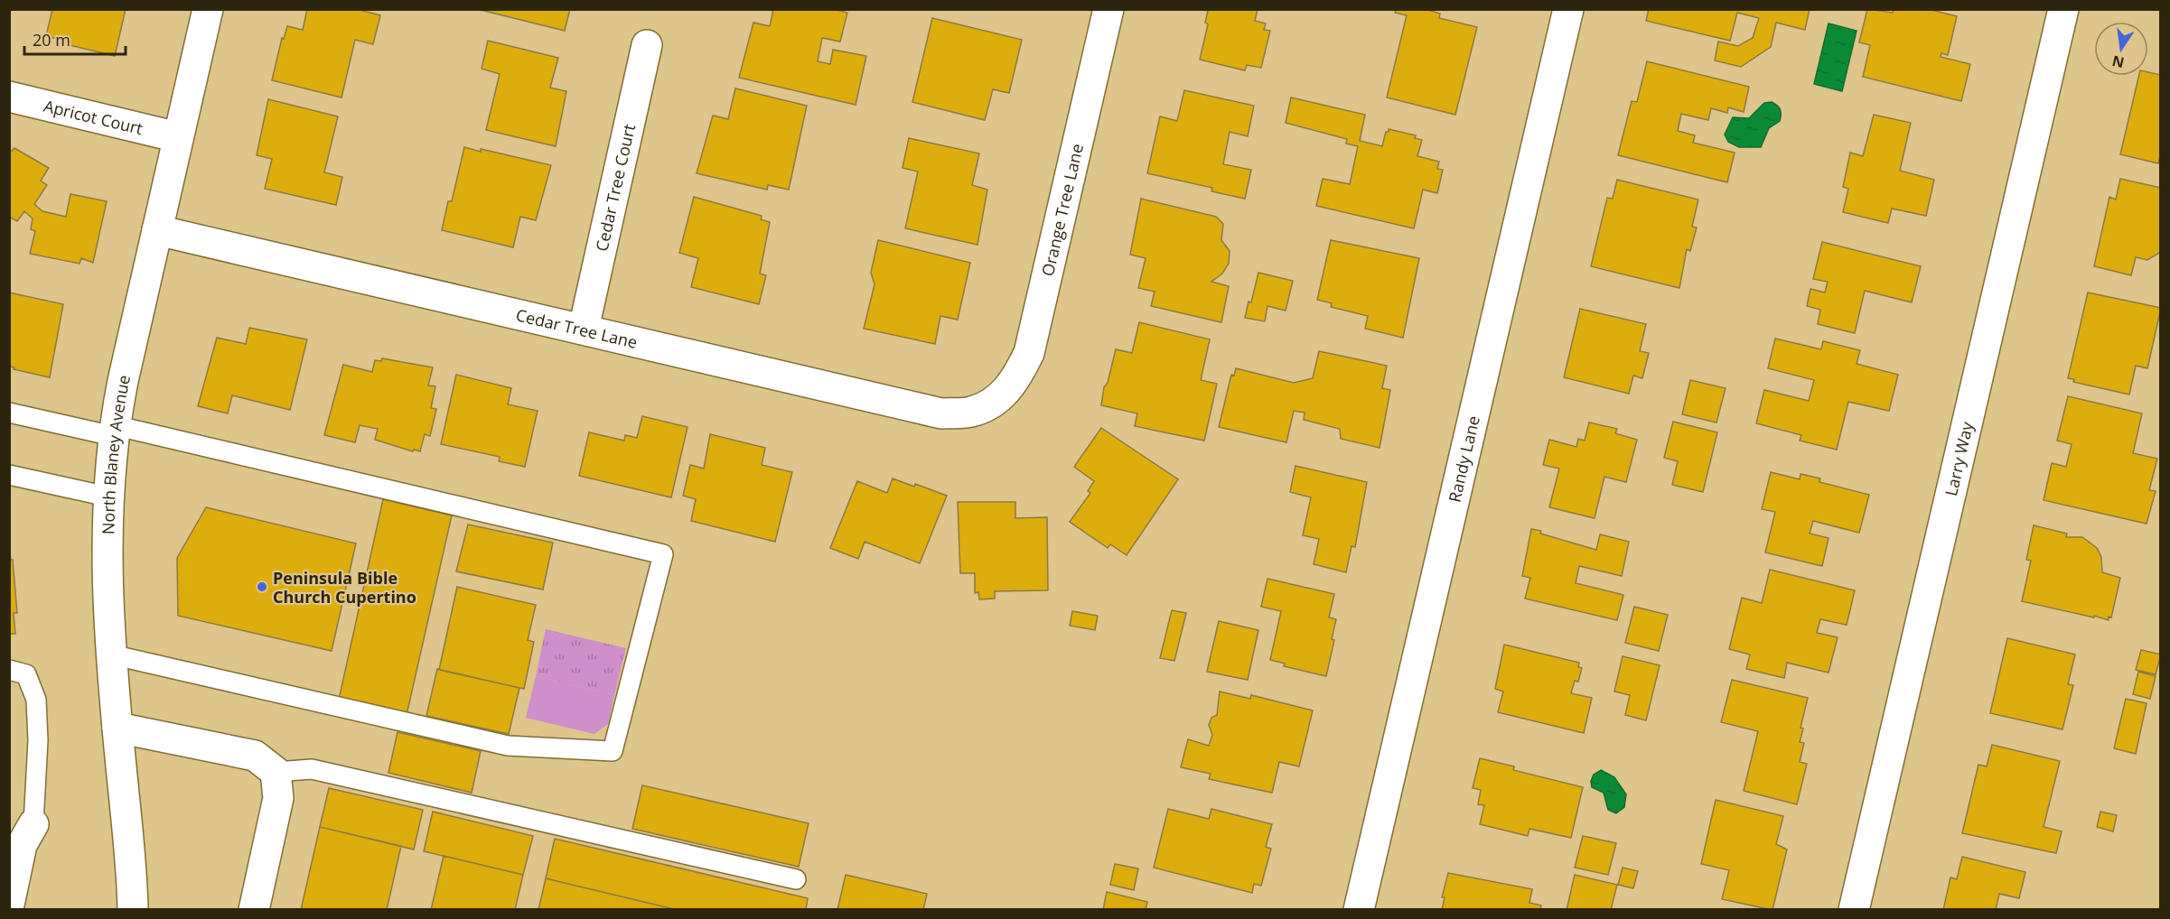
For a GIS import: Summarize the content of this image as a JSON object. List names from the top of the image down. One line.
{"streets":{"street":["Apricot Court","Cedar Tree Court","Orange Tree Lane","Cedar Tree Lane","North Blaney Avenue","Randy Lane","Larry Way"]},"crossings":[["Apricot Court","North Blaney Avenue"],["Cedar Tree Court","Cedar Tree Lane"],["Orange Tree Lane","Cedar Tree Lane"],["Cedar Tree Lane","North Blaney Avenue"]],"places":["Peninsula Bible Church Cupertino"],"scale_bar":"20 m","north":"bottom"}
